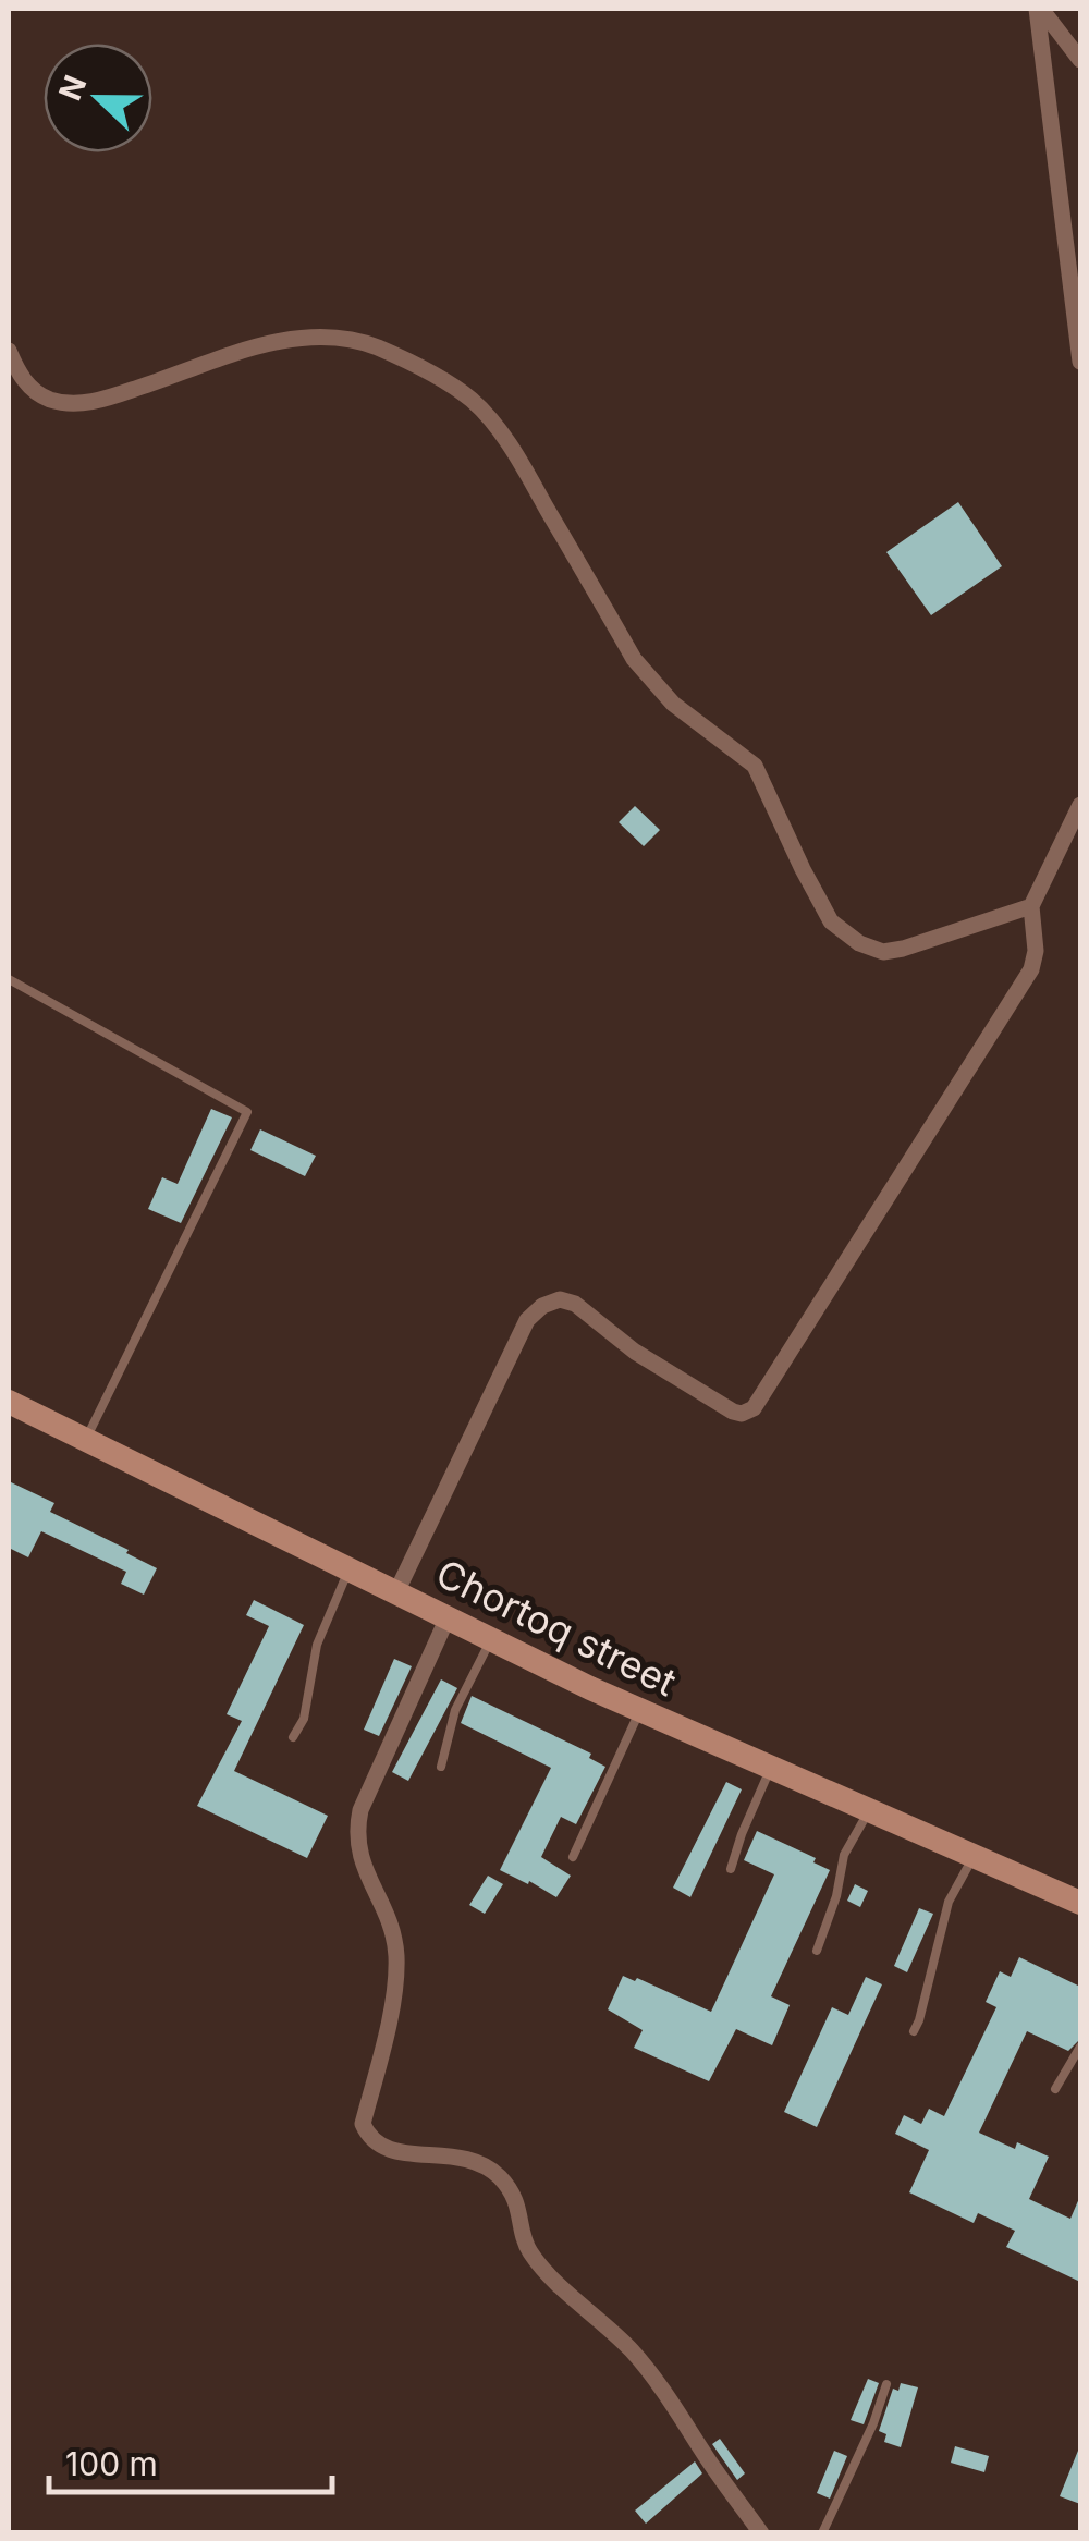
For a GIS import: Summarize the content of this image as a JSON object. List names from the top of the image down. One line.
{"streets":{"main road":["Chortoq street"]},"scale_bar":"100 m","north":"left"}
